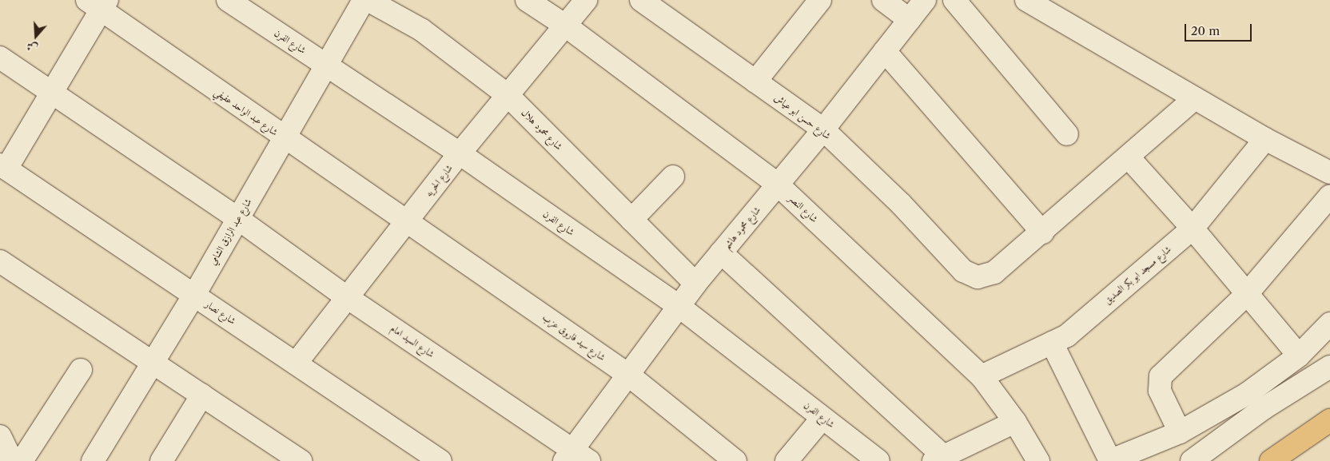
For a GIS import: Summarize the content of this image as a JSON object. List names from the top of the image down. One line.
{"streets":{"street":["شارع الفرن","شارع عبد الواحد عفيفي","شارع حسن ابو عياش","شارع محمود هلال","شارع الحريه","شارع النصر","شارع محمود هاشم","شارع عبد الرازق الشامي","شارع مسجد ابو بكر الصديق","شارع نصار","شارع سيد فاروق عزب","شارع السيد امام"]},"crossings":[["شارع الفرن","شارع الحريه"],["شارع الفرن","شارع محمود هاشم"],["شارع الفرن","شارع عبد الرازق الشامي"],["شارع عبد الواحد عفيفي","شارع الحريه"],["شارع عبد الواحد عفيفي","شارع عبد الرازق الشامي"],["شارع عبد الواحد عفيفي","شارع سيد فاروق عزب"],["شارع حسن ابو عياش","شارع محمود هاشم"],["شارع محمود هلال","شارع الحريه"],["شارع محمود هلال","شارع محمود هاشم"],["شارع الحريه","شارع النصر"],["شارع الحريه","شارع نصار"],["شارع الحريه","شارع سيد فاروق عزب"],["شارع الحريه","شارع السيد امام"],["شارع النصر","شارع محمود هاشم"],["شارع النصر","شارع مسجد ابو بكر الصديق"],["شارع محمود هاشم","شارع سيد فاروق عزب"],["شارع محمود هاشم","شارع السيد امام"],["شارع عبد الرازق الشامي","شارع نصار"],["شارع عبد الرازق الشامي","شارع السيد امام"]],"scale_bar":"20 m","north":"bottom"}
